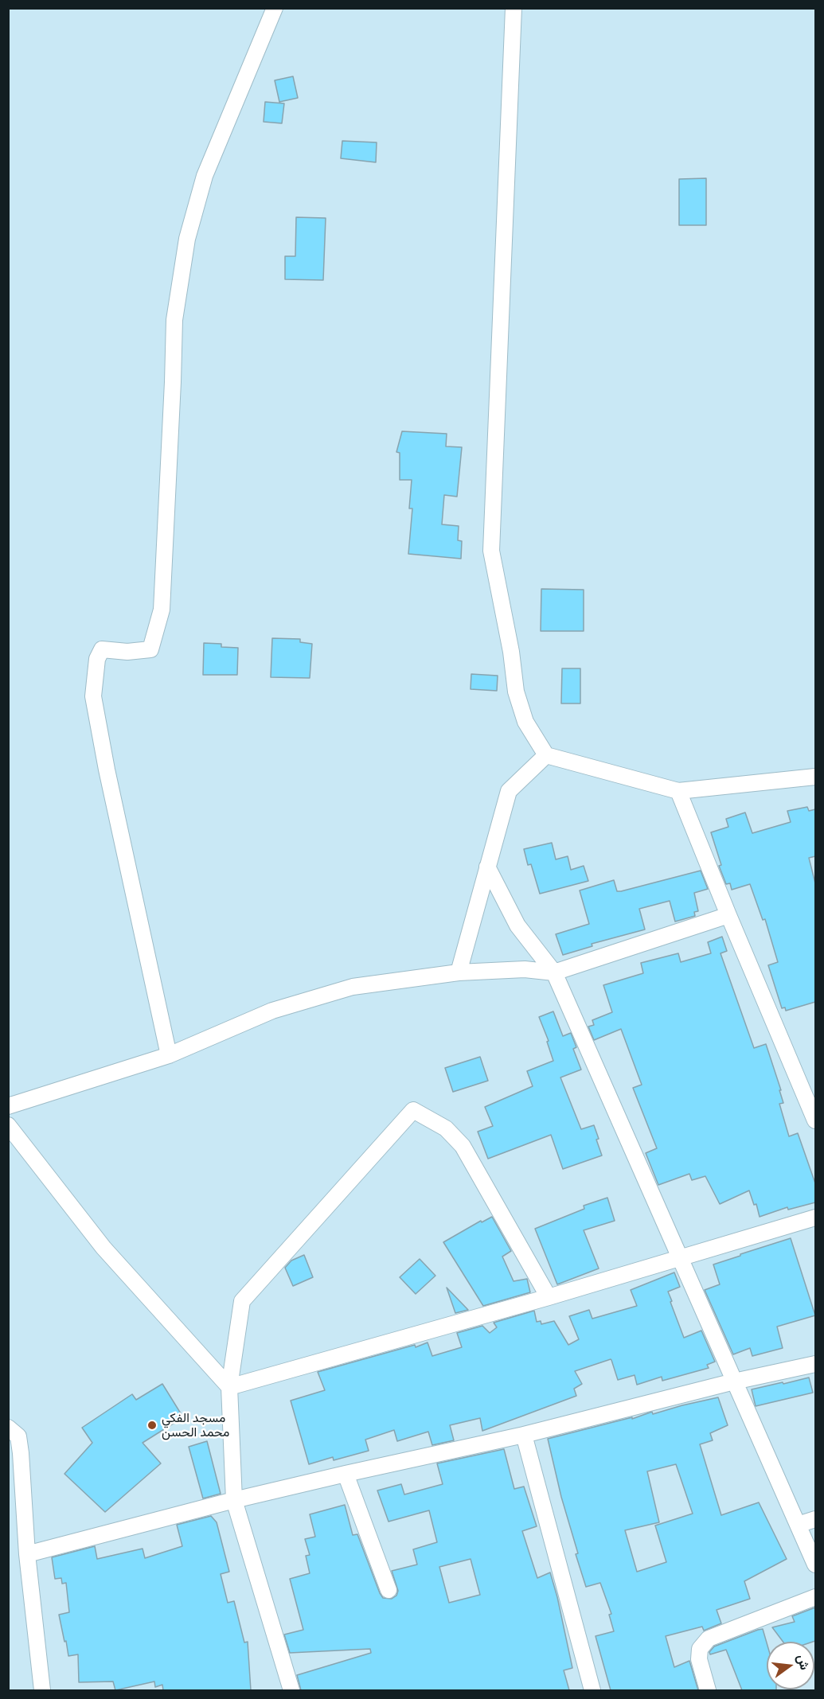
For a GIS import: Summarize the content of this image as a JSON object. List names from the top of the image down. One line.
{"places":["مسجد الفكي محمد الحسن"],"north":"right"}
